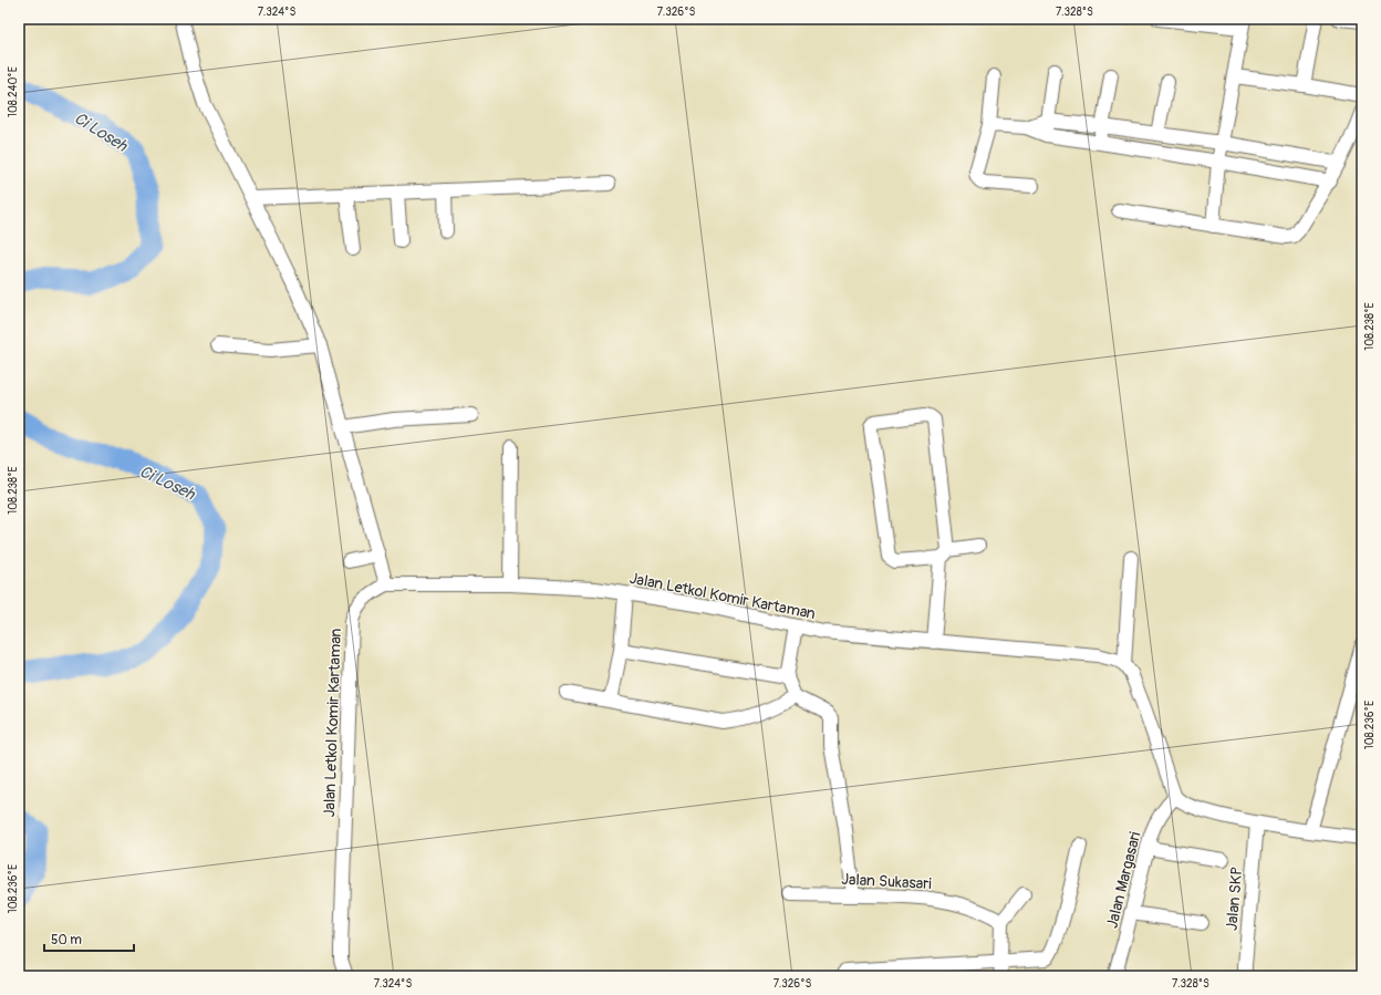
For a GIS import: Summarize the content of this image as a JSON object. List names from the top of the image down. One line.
{"streets":{"street":["Jalan Letkol Komir Kartaman","Jalan Margasari","Jalan Sukasari","Jalan SKP"]},"water":["Ci Loseh"],"scale_bar":"50 m","coordinates":["7.324°S","7.326°S","7.328°S","108.240°E","108.238°E","108.236°E"]}
